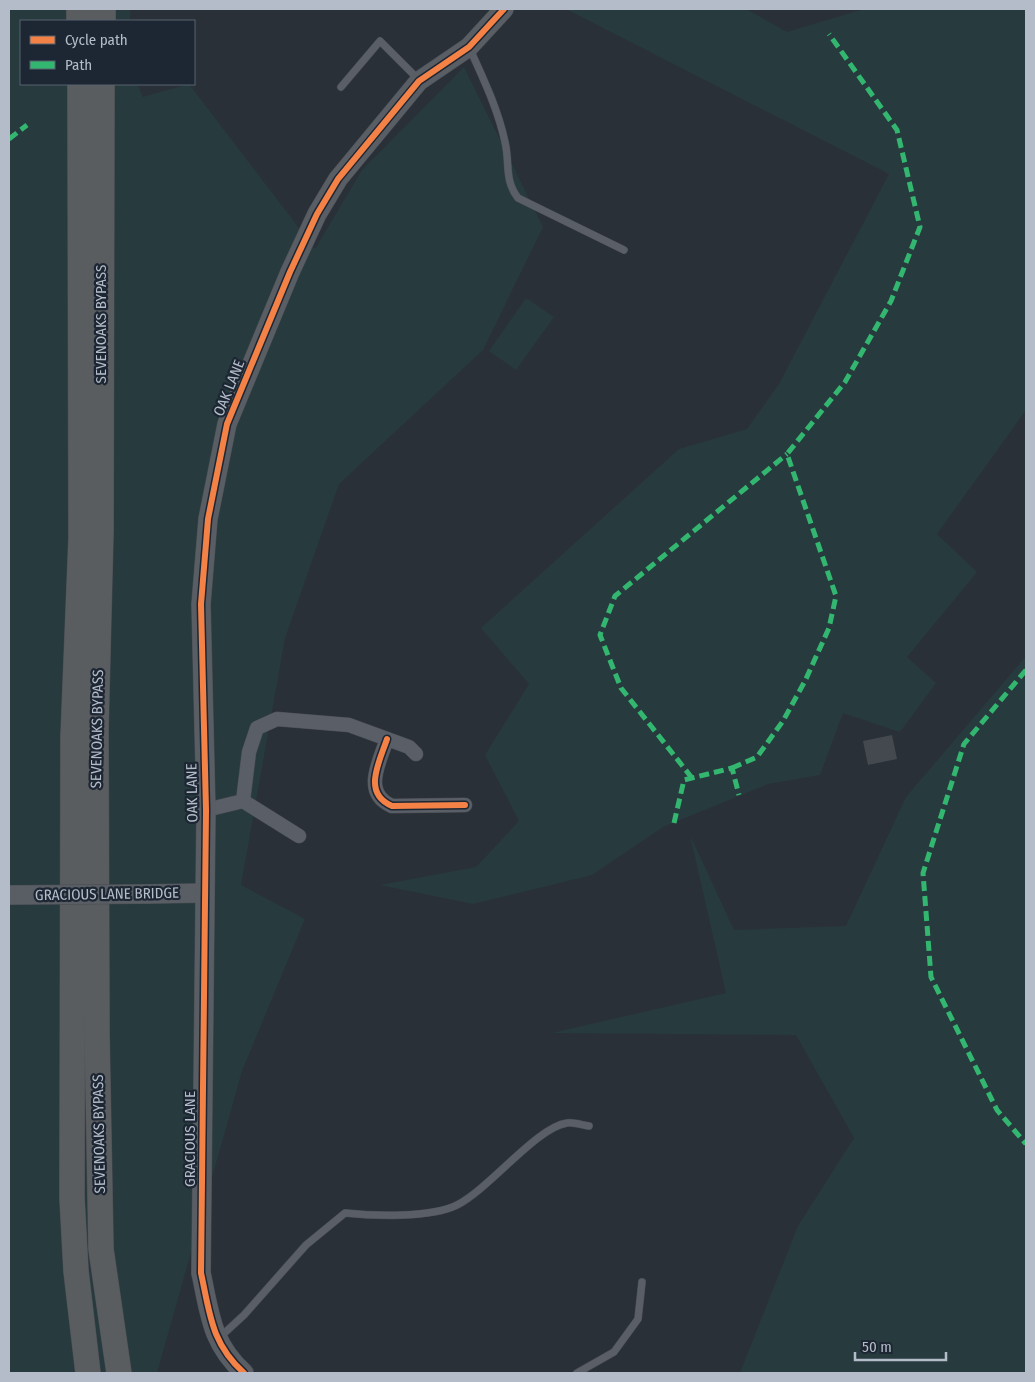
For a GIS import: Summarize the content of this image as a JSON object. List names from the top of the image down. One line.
{"streets":{"highway":["SEVENOAKS BYPASS"],"street":["OAK LANE","GRACIOUS LANE BRIDGE","GRACIOUS LANE"]},"crossings":[["OAK LANE","GRACIOUS LANE BRIDGE"],["OAK LANE","GRACIOUS LANE"],["GRACIOUS LANE BRIDGE","GRACIOUS LANE"]],"legend":["Cycle path","Path"],"scale_bar":"50 m"}
